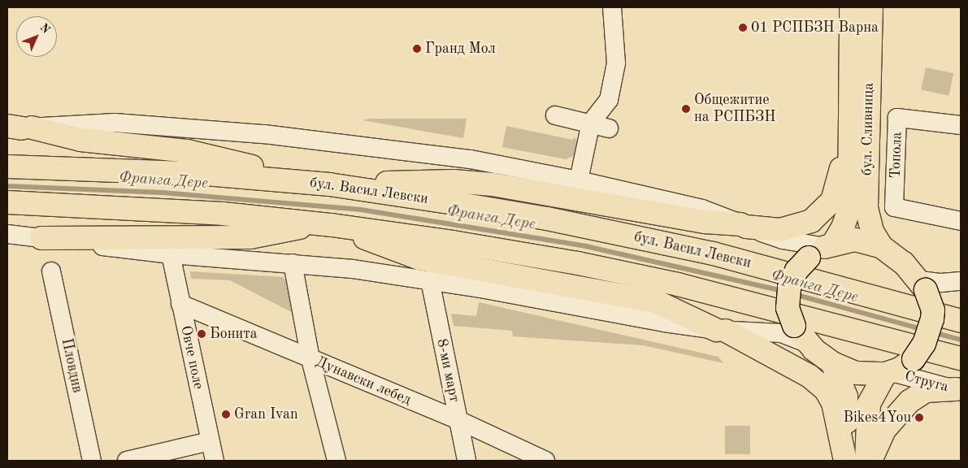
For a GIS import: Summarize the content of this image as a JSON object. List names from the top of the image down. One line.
{"streets":{"main road":["бул. Сливница","бул. Васил Левски"],"street":["Топола","Овче поле","Пловдив","8-ми март","Дунавски лебед","Струга"]},"crossings":[["бул. Сливница","Струга"],["Овче поле","Дунавски лебед"],["8-ми март","Дунавски лебед"]],"water":["Франга Дере"],"places":["01 РСПБЗН Варна","Гранд Мол","Общежитие на РСПБЗН","Бонита","Gran Ivan","Bikes4You"],"north":"top right"}
